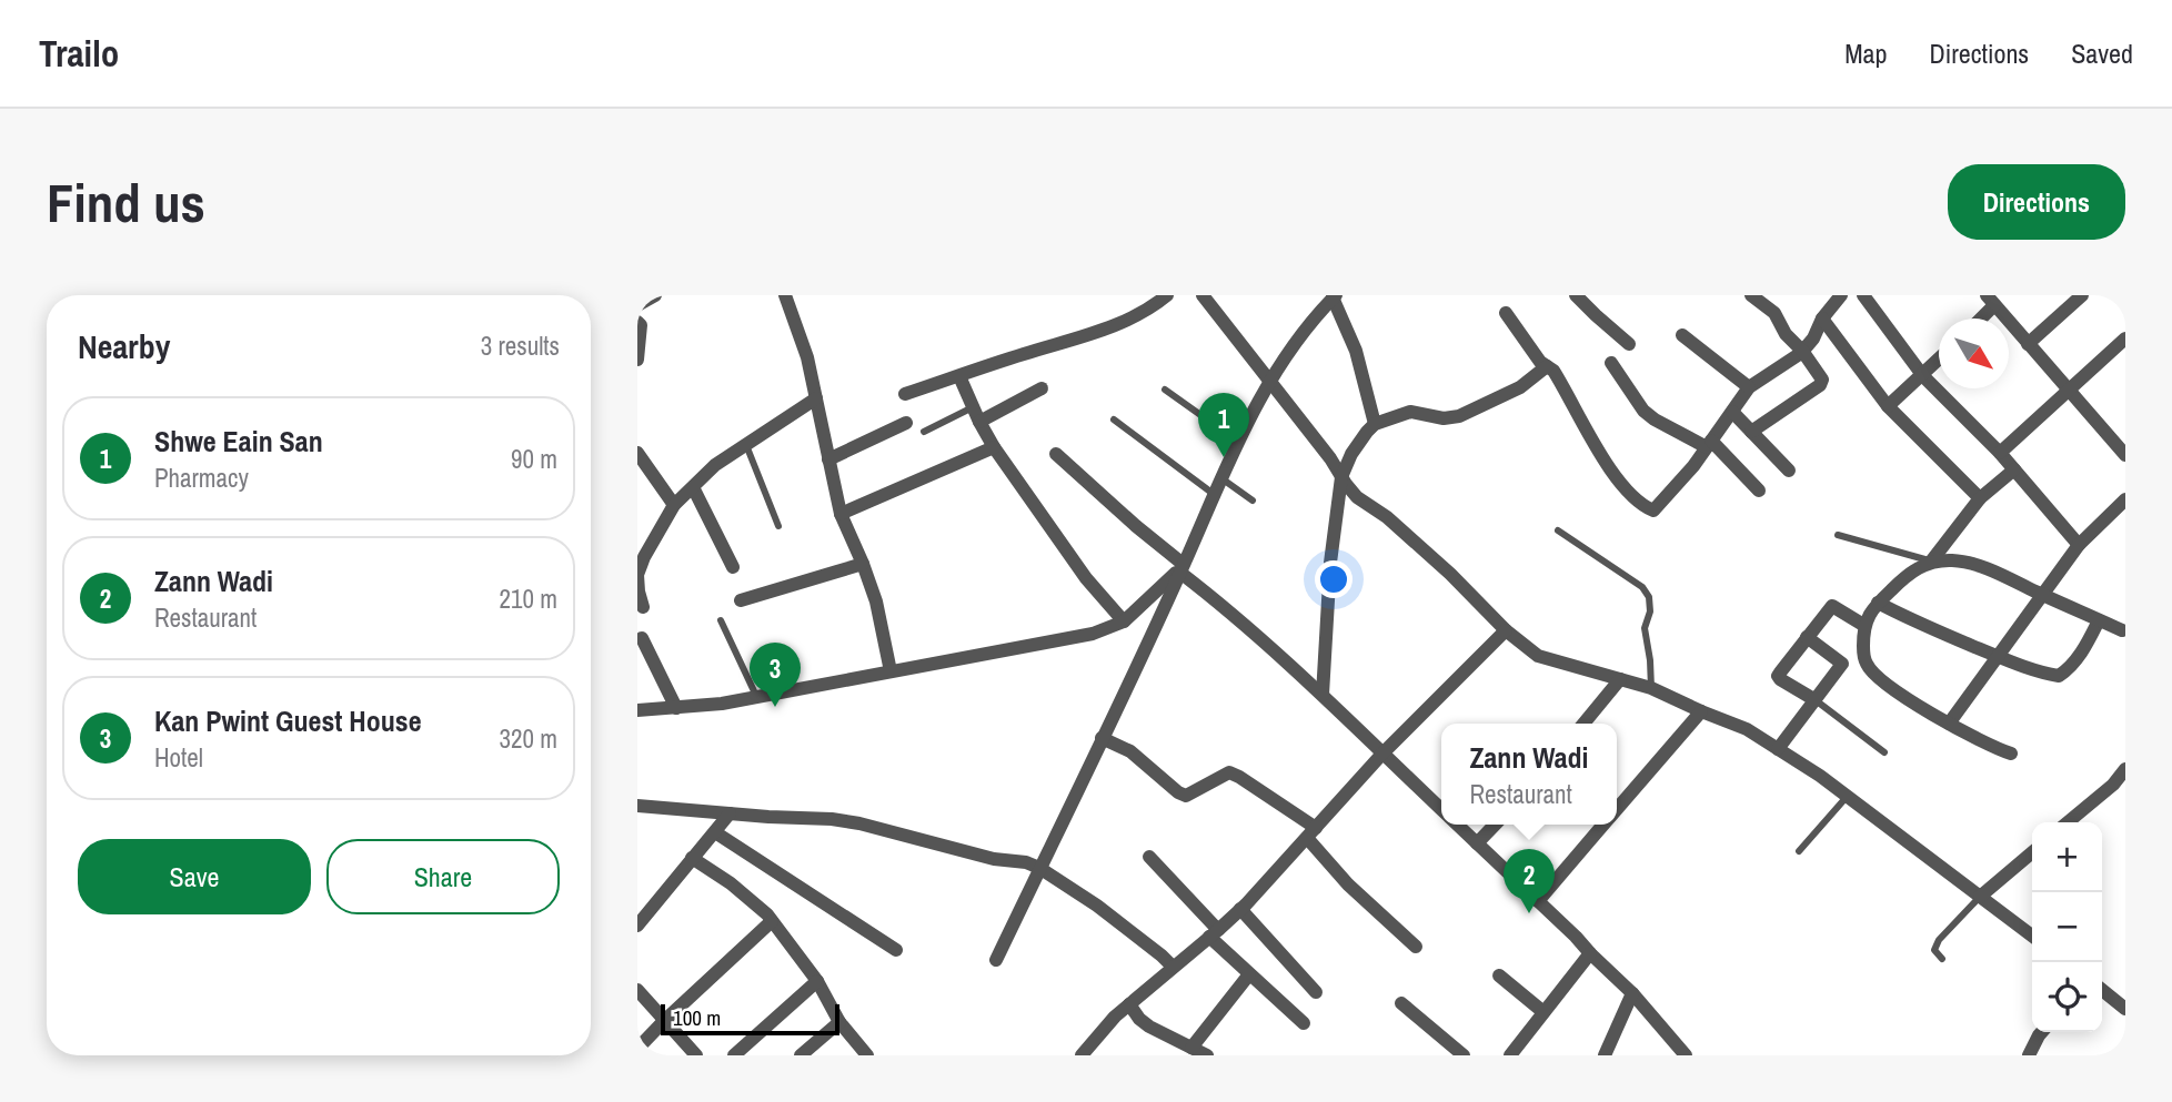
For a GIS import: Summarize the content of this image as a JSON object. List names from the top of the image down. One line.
{"scale_bar":"100 m","north":"bottom right","page":{"header":"Trailo","nav":["Map","Directions","Saved"],"buttons":["Directions",["Save","Share"]],"title":"Find us","heading":["Nearby","3 results"],"pins":["1","3","2"],"list":[{"mark":"1","name":"Shwe Eain San","note":"Pharmacy","value":"90 m"},{"mark":"2","name":"Zann Wadi","note":"Restaurant","value":"210 m"},{"mark":"3","name":"Kan Pwint Guest House","note":"Hotel","value":"320 m"}],"popup":["Zann Wadi","Restaurant"],"map_buttons":["+","−"],"scale":"100 m"}}
